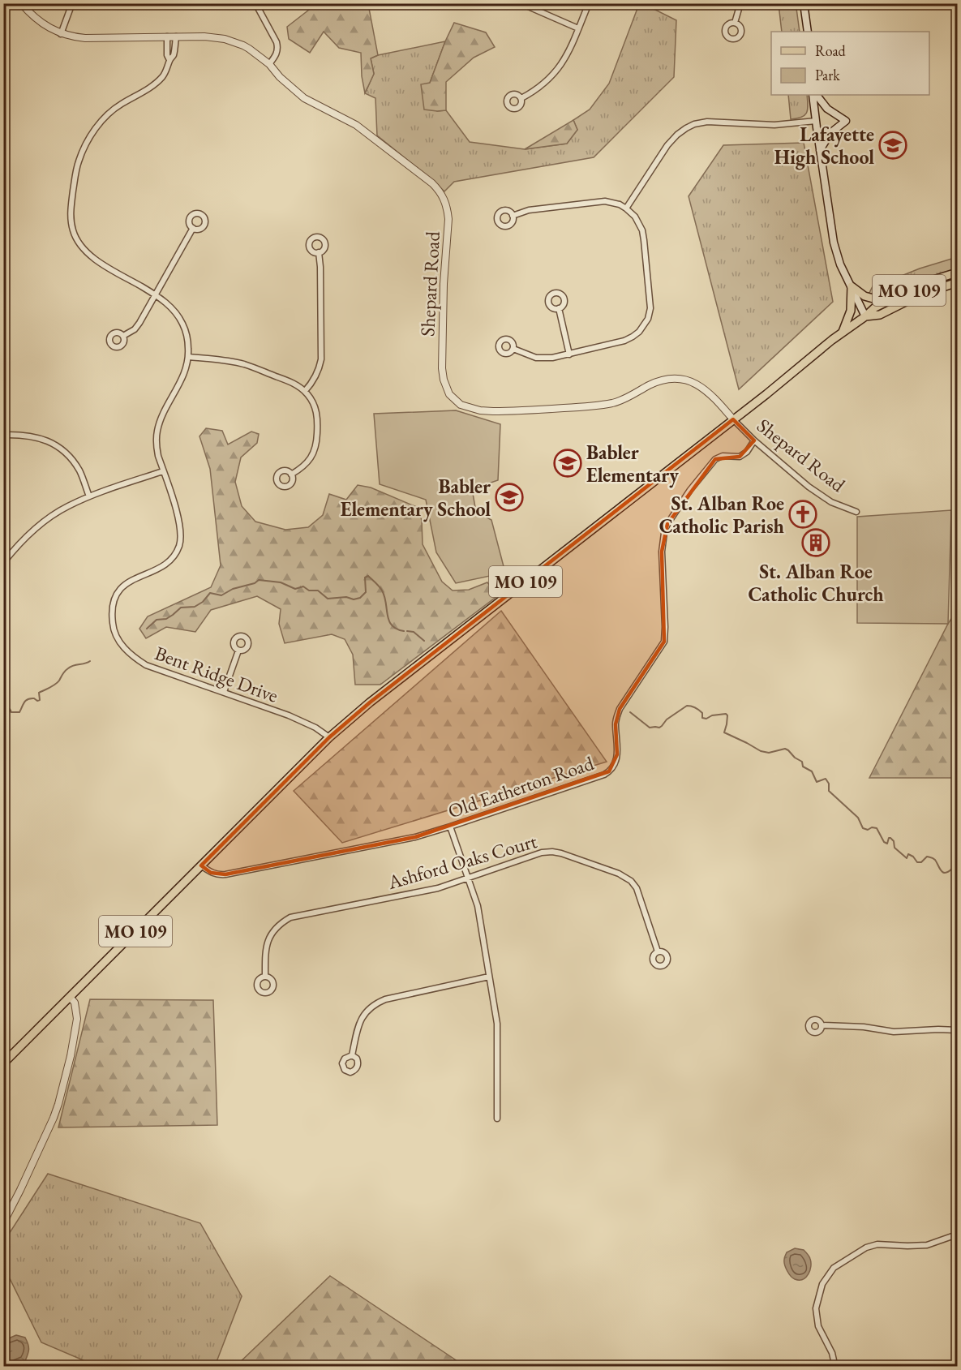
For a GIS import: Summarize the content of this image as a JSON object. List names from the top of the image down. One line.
{"streets":{"main road":["MO 109"],"street":["Shepard Road","Bent Ridge Drive","Old Eatherton Road","Ashford Oaks Court"]},"crossings":[["Shepard Road","MO 109"],["Shepard Road","Bent Ridge Drive"],["Shepard Road","Old Eatherton Road"],["MO 109","Bent Ridge Drive"],["MO 109","Old Eatherton Road"]],"places":{"school or university":["Lafayette High School","Babler Elementary","Babler Elementary School"],"church":["St. Alban Roe Catholic Parish"],"building":["St. Alban Roe Catholic Church"]},"legend":["Road","Park"]}
